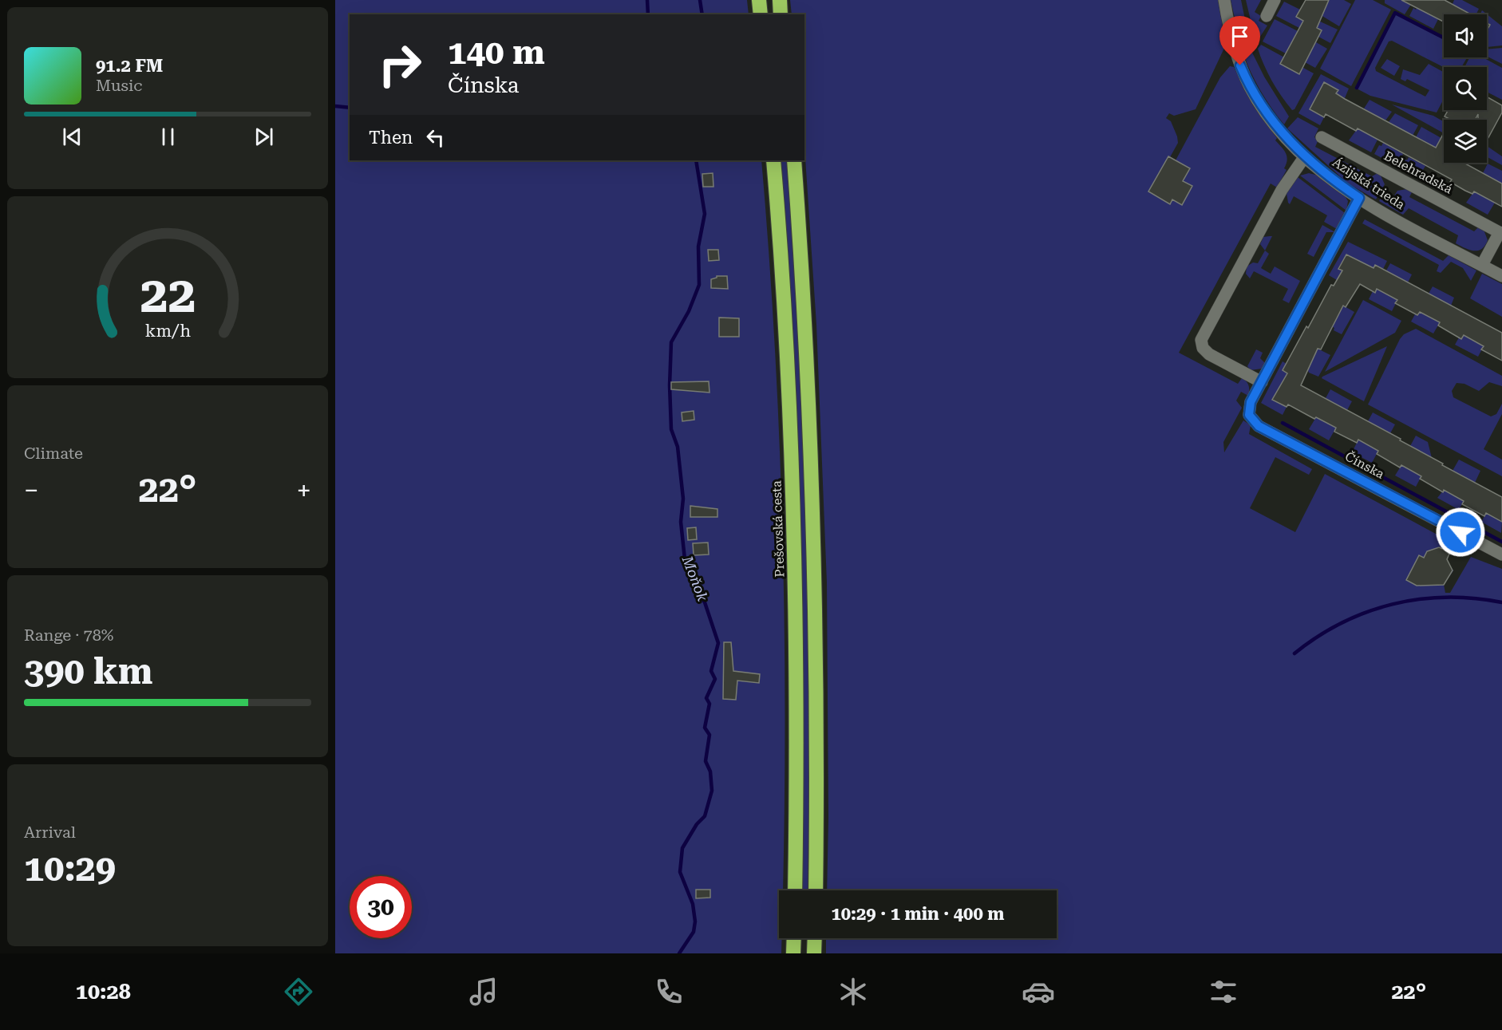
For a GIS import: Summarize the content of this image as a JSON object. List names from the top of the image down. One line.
{"streets":{"highway":["Prešovská cesta"],"street":["Belehradská","Ázijská trieda","Čínska"]},"crossings":[["Ázijská trieda","Čínska"]],"water":["Moňok"],"page":{"turn":["140 m","Čínska"],"song":["91.2 FM","Music"],"then":"Then","tile":["Climate",["Range · 78%","390 km"],["Arrival","10:29"]],"heat":["−","22°","+"],"limit":"30","trip":"10:29 · 1 min · 400 m","tabs":["10:28","22°"],"gauge":["22","km/h"]}}
